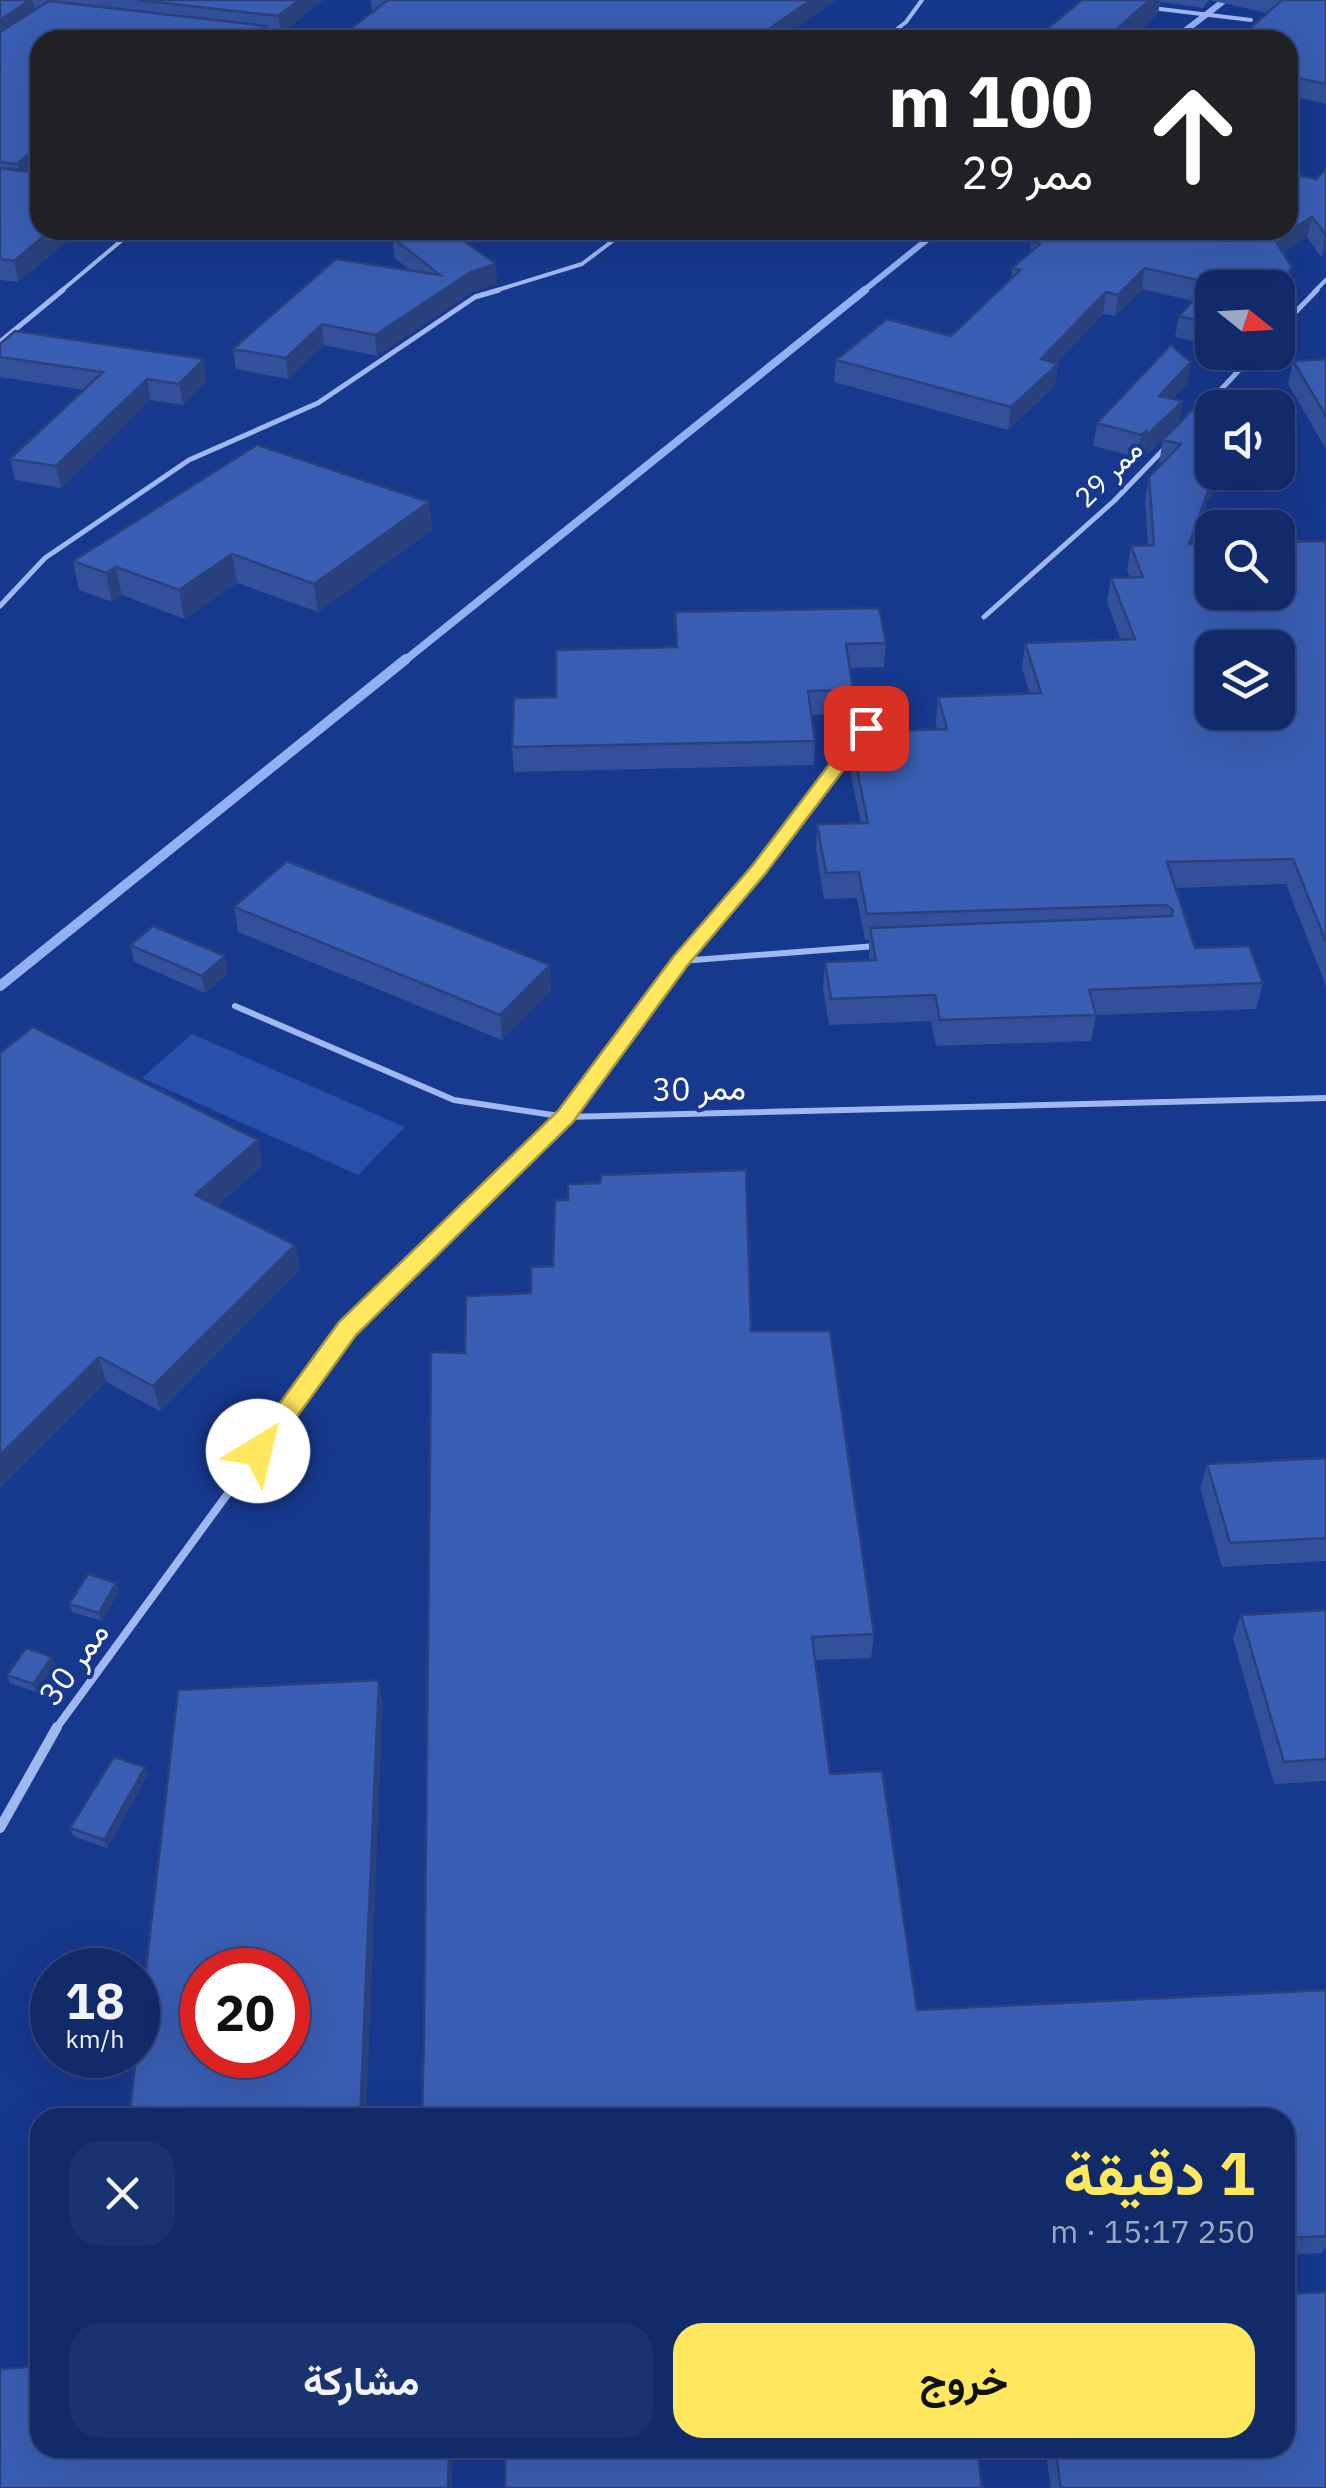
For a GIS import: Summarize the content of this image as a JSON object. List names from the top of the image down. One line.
{"streets":{"lane":["ممر 29","ممر 30"]},"north":"right","page":{"turn":["100 m","ممر 29"],"speed":"18 km/h","limit":"20","heading":["1 دقيقة","250 m · 15:17"],"buttons":["خروج","مشاركة"]}}
